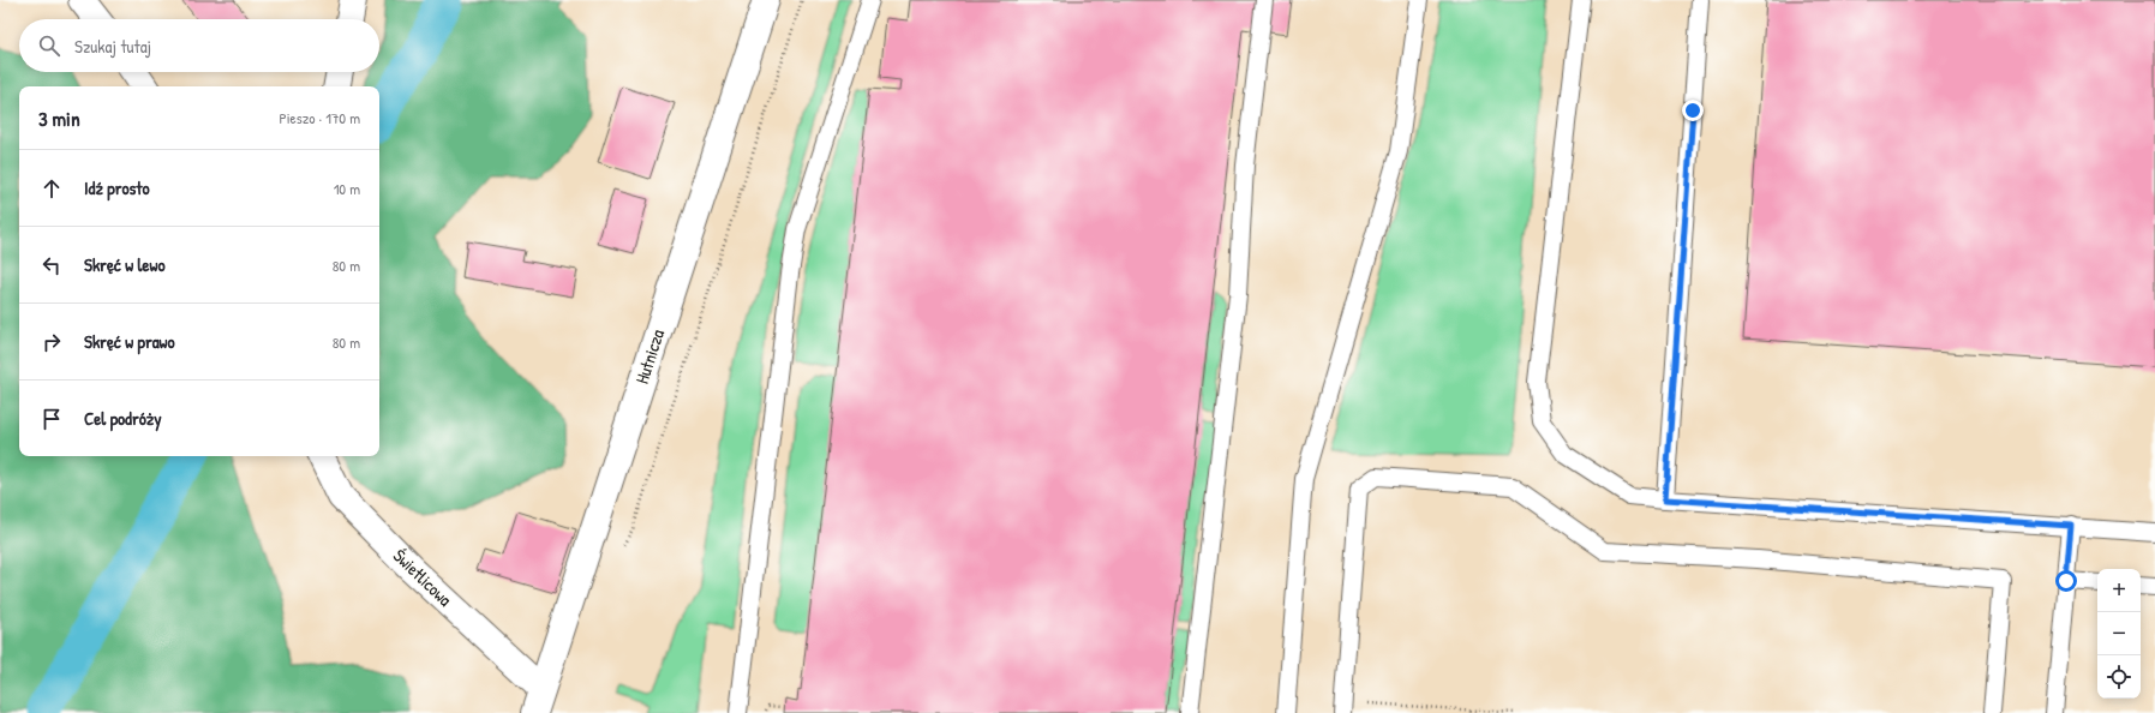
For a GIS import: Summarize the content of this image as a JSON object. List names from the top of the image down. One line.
{"streets":{"street":["Hutnicza","Świetlicowa"]},"crossings":[["Hutnicza","Świetlicowa"]],"page":{"search":"Szukaj tutaj","heading":["3 min","Pieszo · 170 m"],"list":[["Idź prosto","10 m"],["Skręć w lewo","80 m"],["Skręć w prawo","80 m"],"Cel podróży"],"map_buttons":["+","−"]}}
